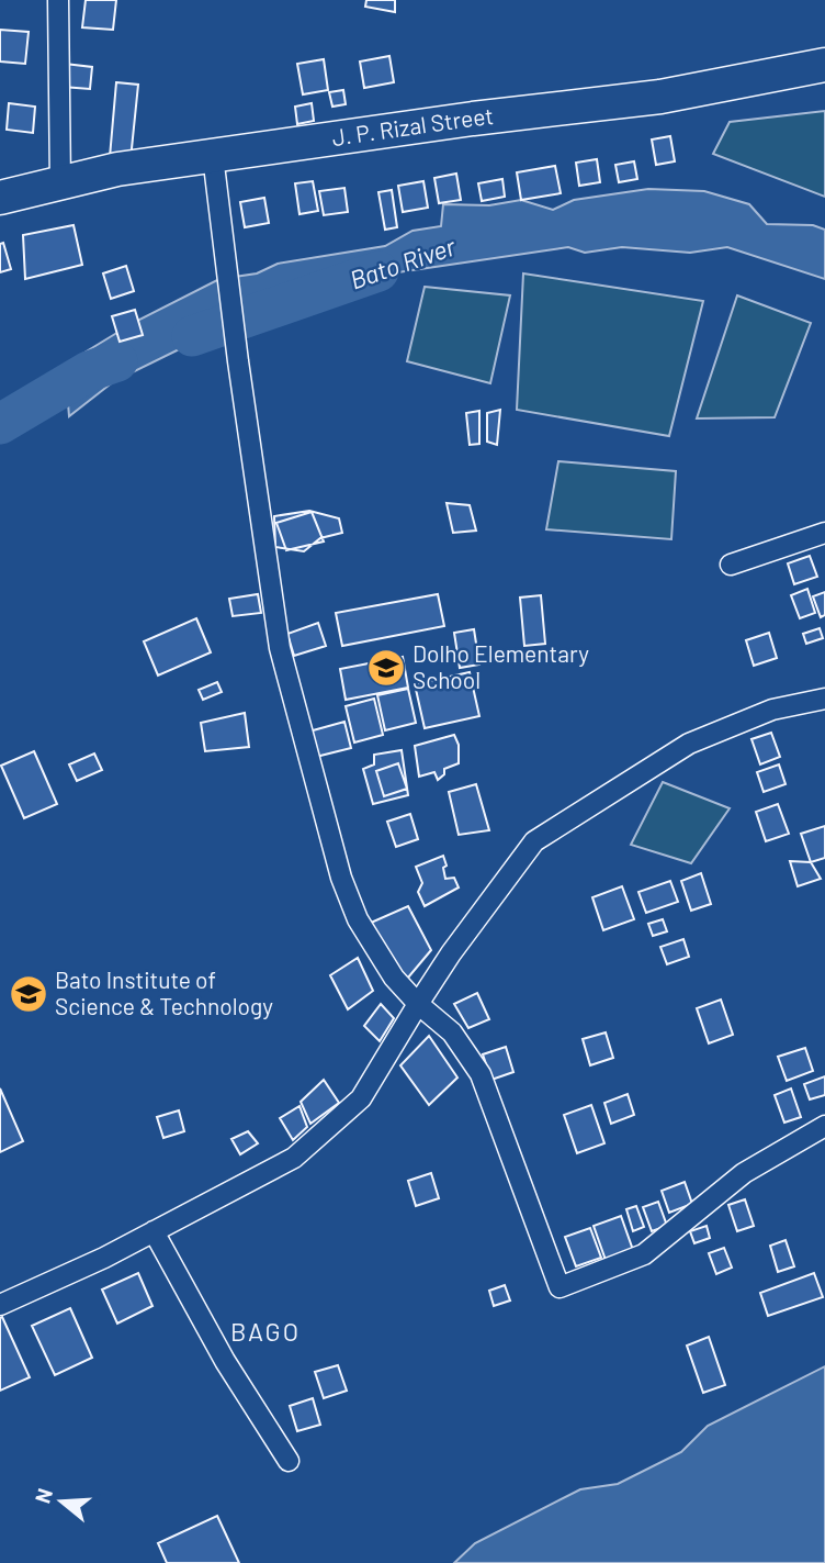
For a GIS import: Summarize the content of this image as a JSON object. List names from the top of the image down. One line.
{"streets":{"main road":["J. P. Rizal Street"]},"districts":["BAGO"],"water":["Bato River"],"places":{"school or university":["Dolho Elementary School","Bato Institute of Science & Technology"]},"north":"left"}
